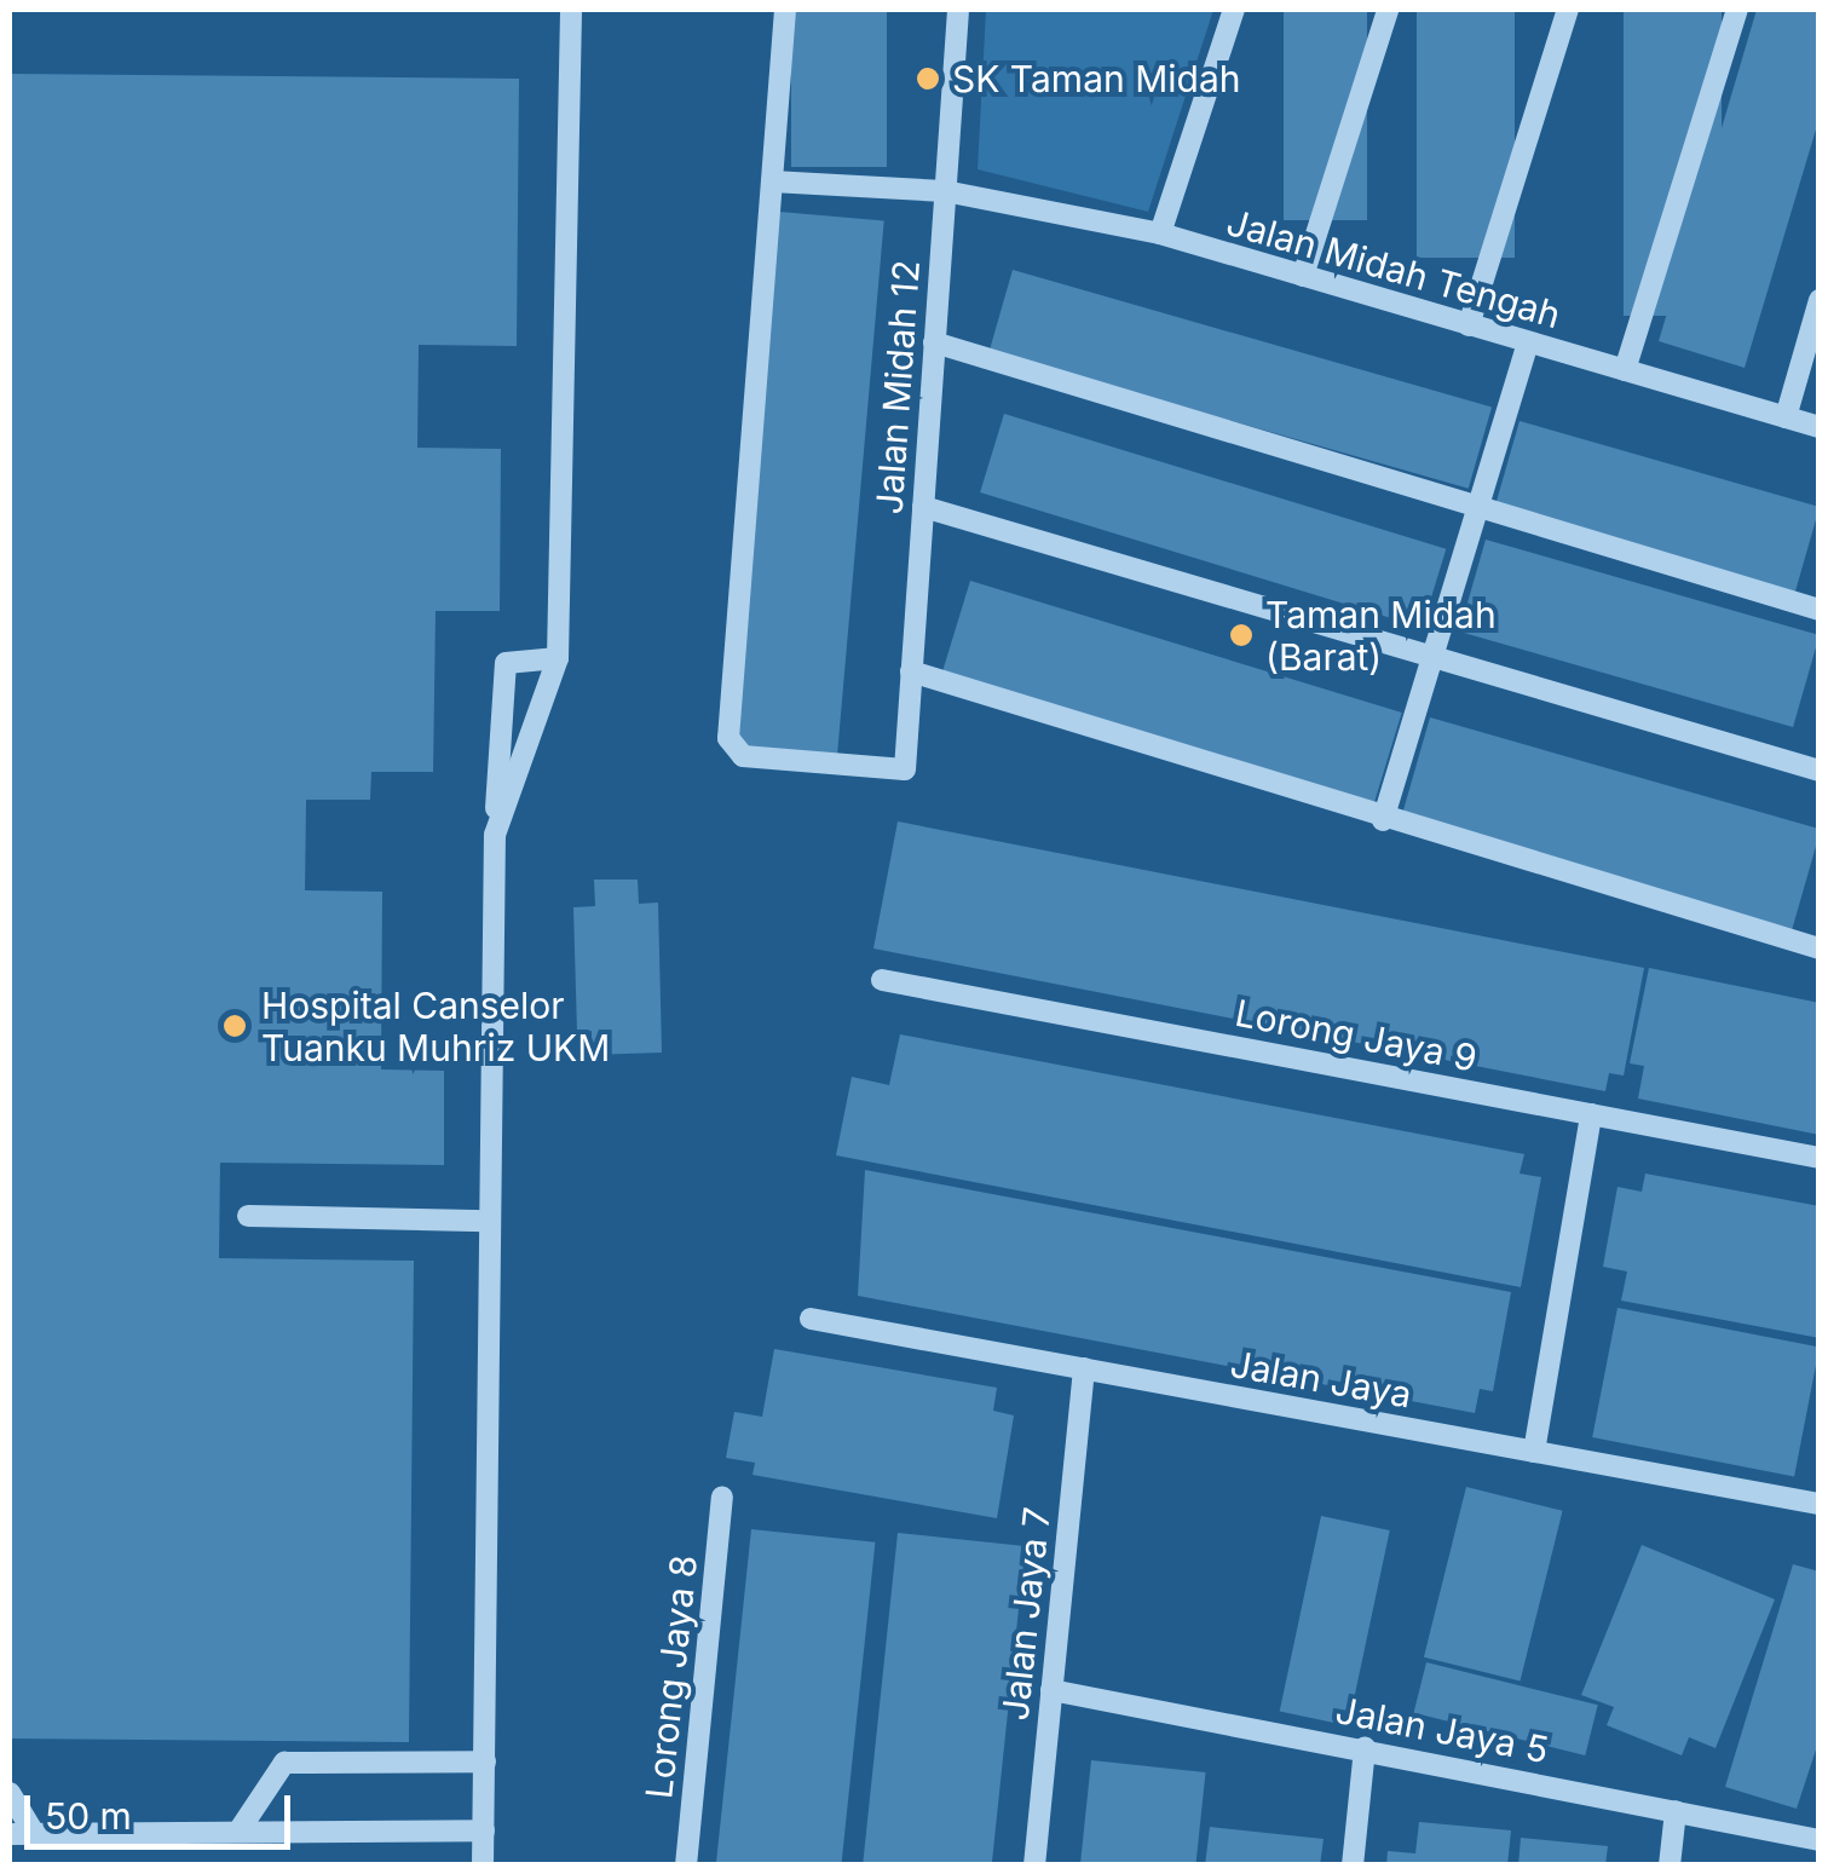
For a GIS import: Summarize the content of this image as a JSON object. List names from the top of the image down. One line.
{"streets":{"street":["Jalan Midah Tengah","Jalan Midah 12","Lorong Jaya 9","Jalan Jaya","Jalan Jaya 7","Lorong Jaya 8","Jalan Jaya 5"]},"crossings":[["Jalan Midah Tengah","Jalan Midah 12"],["Jalan Jaya","Jalan Jaya 7"],["Jalan Jaya 7","Jalan Jaya 5"]],"places":["SK Taman Midah","Taman Midah (Barat)","Hospital Canselor Tuanku Muhriz UKM"],"scale_bar":"50 m"}
